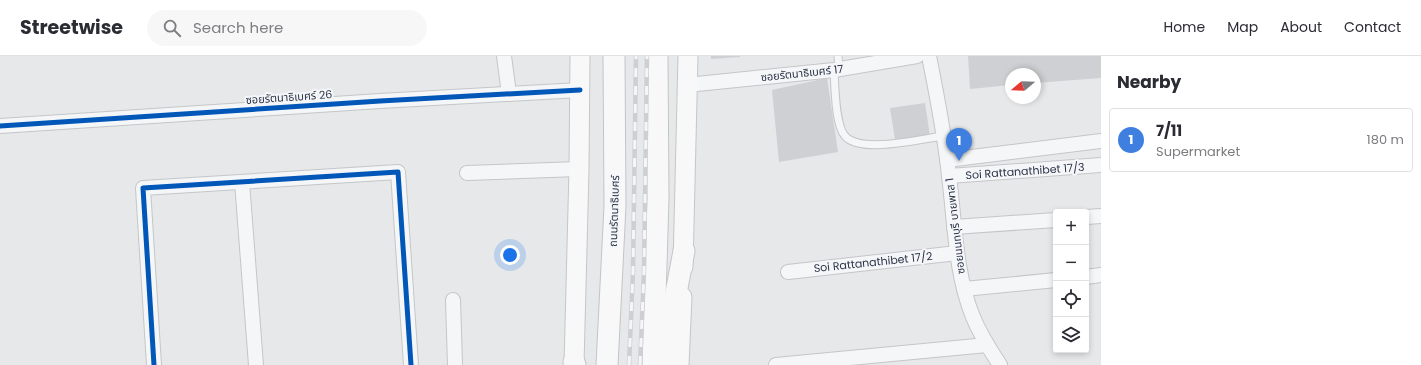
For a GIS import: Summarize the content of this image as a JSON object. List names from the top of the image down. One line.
{"streets":{"main road":["ถนนรัตนาธิเบศร์"],"street":["ซอยรัตนาธิเบศร์ 17","ซอยรัตนาธิเบศร์ 26","Soi Rattanathibet 17/3","ซอยนนทบุรี บายพาส 1","Soi Rattanathibet 17/2"]},"crossings":[["Soi Rattanathibet 17/3","ซอยนนทบุรี บายพาส 1"],["ซอยนนทบุรี บายพาส 1","Soi Rattanathibet 17/2"]],"north":"left","page":{"header":"Streetwise","search":"Search here","nav":["Home","Map","About","Contact"],"heading":"Nearby","list":[{"mark":"1","name":"7/11","note":"Supermarket","value":"180 m"}],"pins":"1","map_buttons":["+","−"]}}
